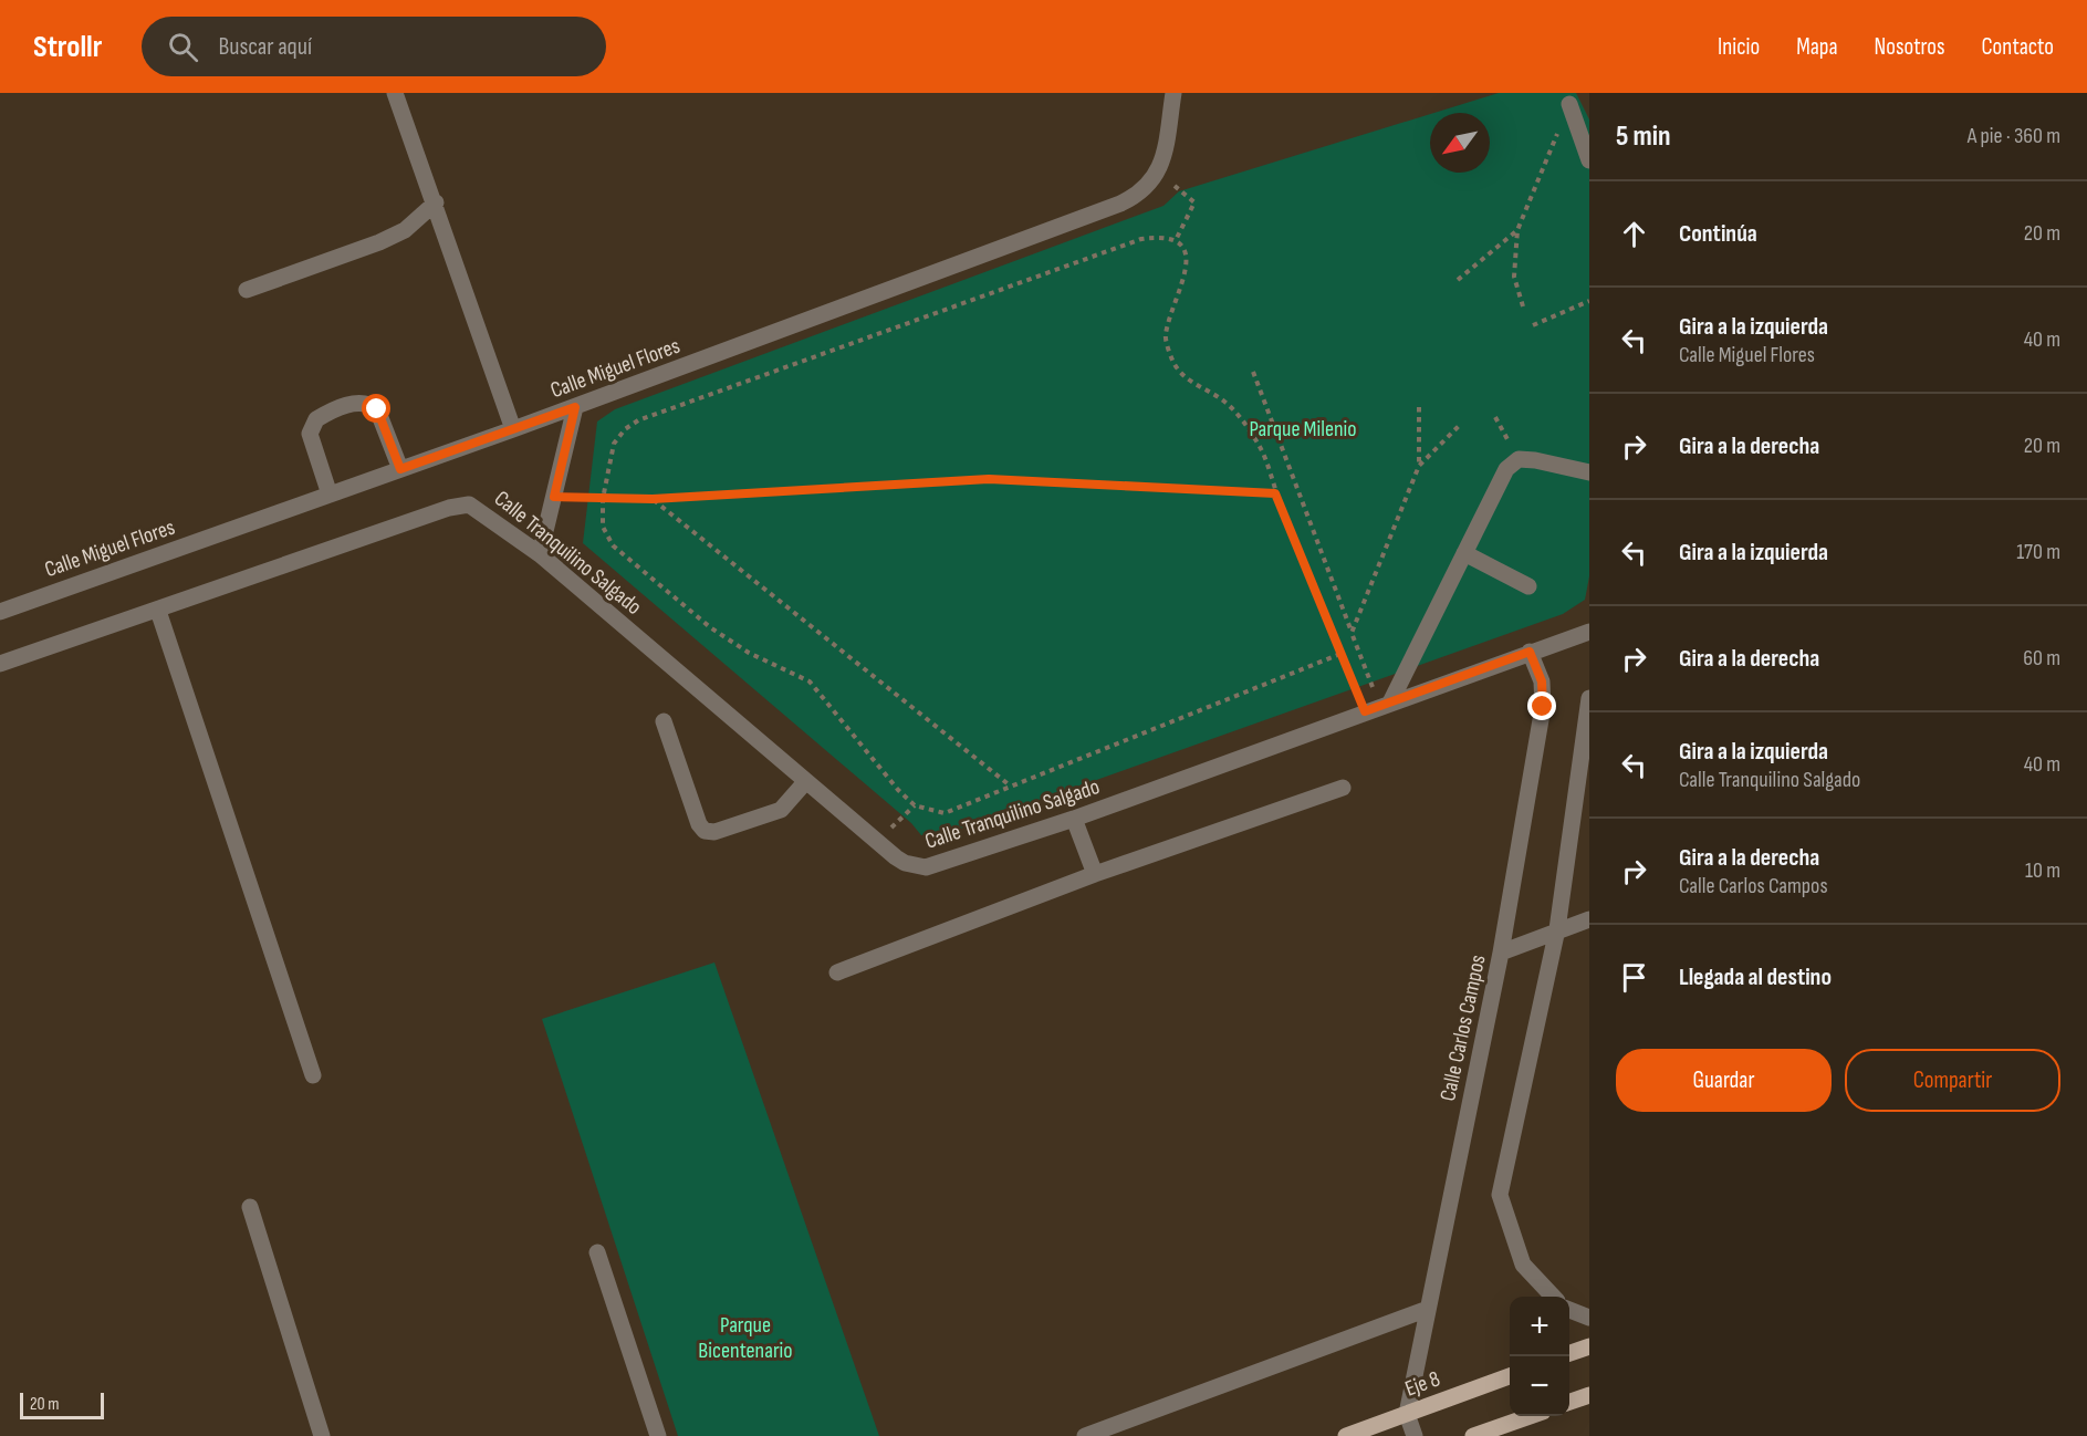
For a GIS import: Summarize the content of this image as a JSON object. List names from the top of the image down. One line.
{"streets":{"main road":["Eje 8"],"street":["Calle Miguel Flores","Calle Tranquilino Salgado","Calle Carlos Campos"]},"crossings":[["Calle Tranquilino Salgado","Calle Carlos Campos"],["Calle Carlos Campos","Eje 8"]],"parks":["Parque Milenio","Parque Bicentenario"],"scale_bar":"20 m","north":"bottom left","page":{"header":"Strollr","search":"Buscar aquí","nav":["Inicio","Mapa","Nosotros","Contacto"],"heading":["5 min","A pie · 360 m"],"list":[["Continúa","20 m"],["Gira a la izquierda","Calle Miguel Flores","40 m"],["Gira a la derecha","20 m"],["Gira a la izquierda","170 m"],["Gira a la derecha","60 m"],["Gira a la izquierda","Calle Tranquilino Salgado","40 m"],["Gira a la derecha","Calle Carlos Campos","10 m"],"Llegada al destino"],"buttons":["Guardar","Compartir"],"map_buttons":["+","−"],"scale":"20 m"}}
